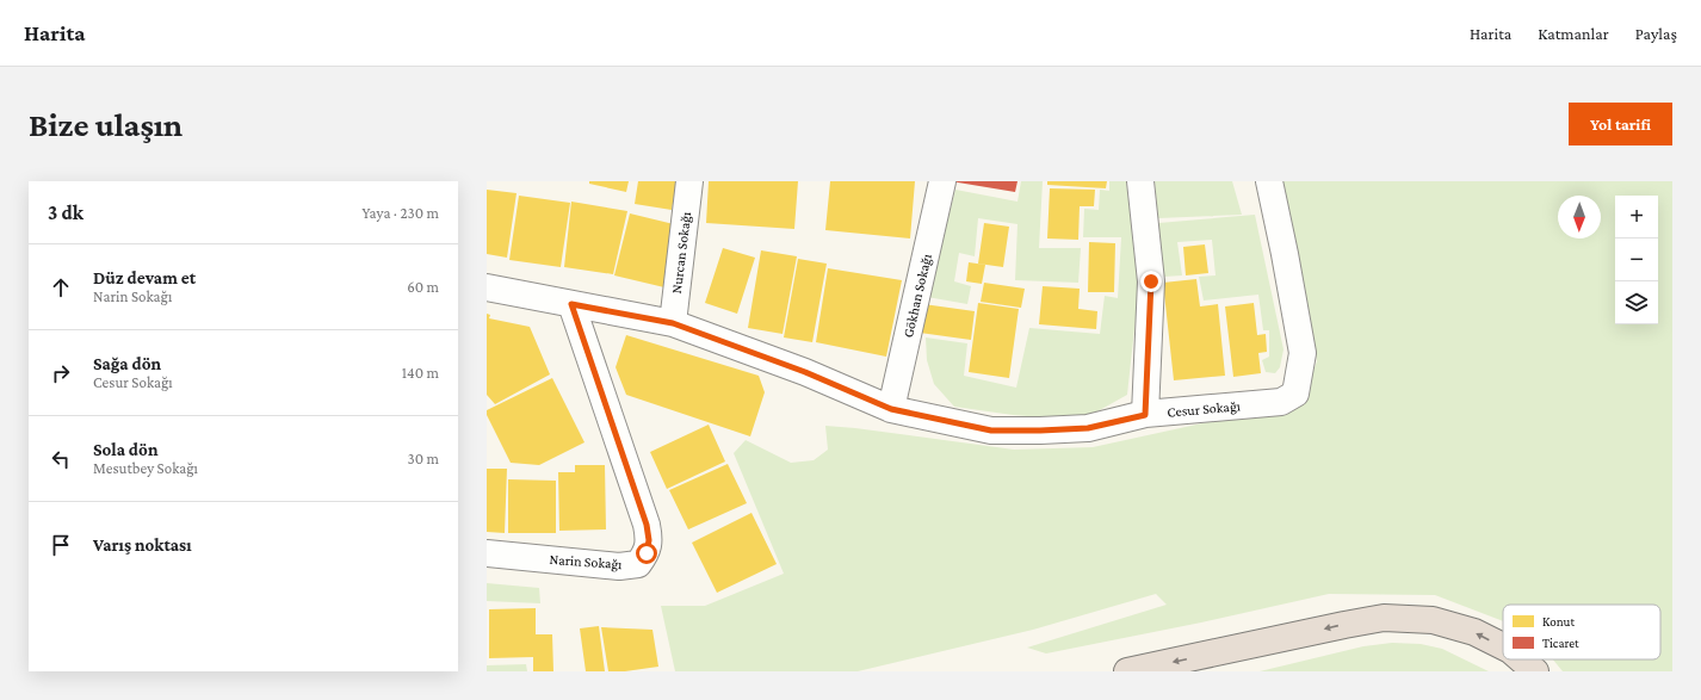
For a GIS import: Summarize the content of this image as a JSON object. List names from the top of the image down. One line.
{"streets":{"street":["Nurcan Sokağı","Gökhan Sokağı","Cesur Sokağı","Narin Sokağı"]},"crossings":[["Nurcan Sokağı","Cesur Sokağı"],["Gökhan Sokağı","Cesur Sokağı"],["Cesur Sokağı","Narin Sokağı"]],"legend":["Konut","Ticaret"],"north":"bottom","page":{"header":"Harita","nav":["Harita","Katmanlar","Paylaş"],"buttons":"Yol tarifi","title":"Bize ulaşın","heading":["3 dk","Yaya · 230 m"],"map_buttons":["+","−"],"list":[["Düz devam et","Narin Sokağı","60 m"],["Sağa dön","Cesur Sokağı","140 m"],["Sola dön","Mesutbey Sokağı","30 m"],"Varış noktası"]}}
